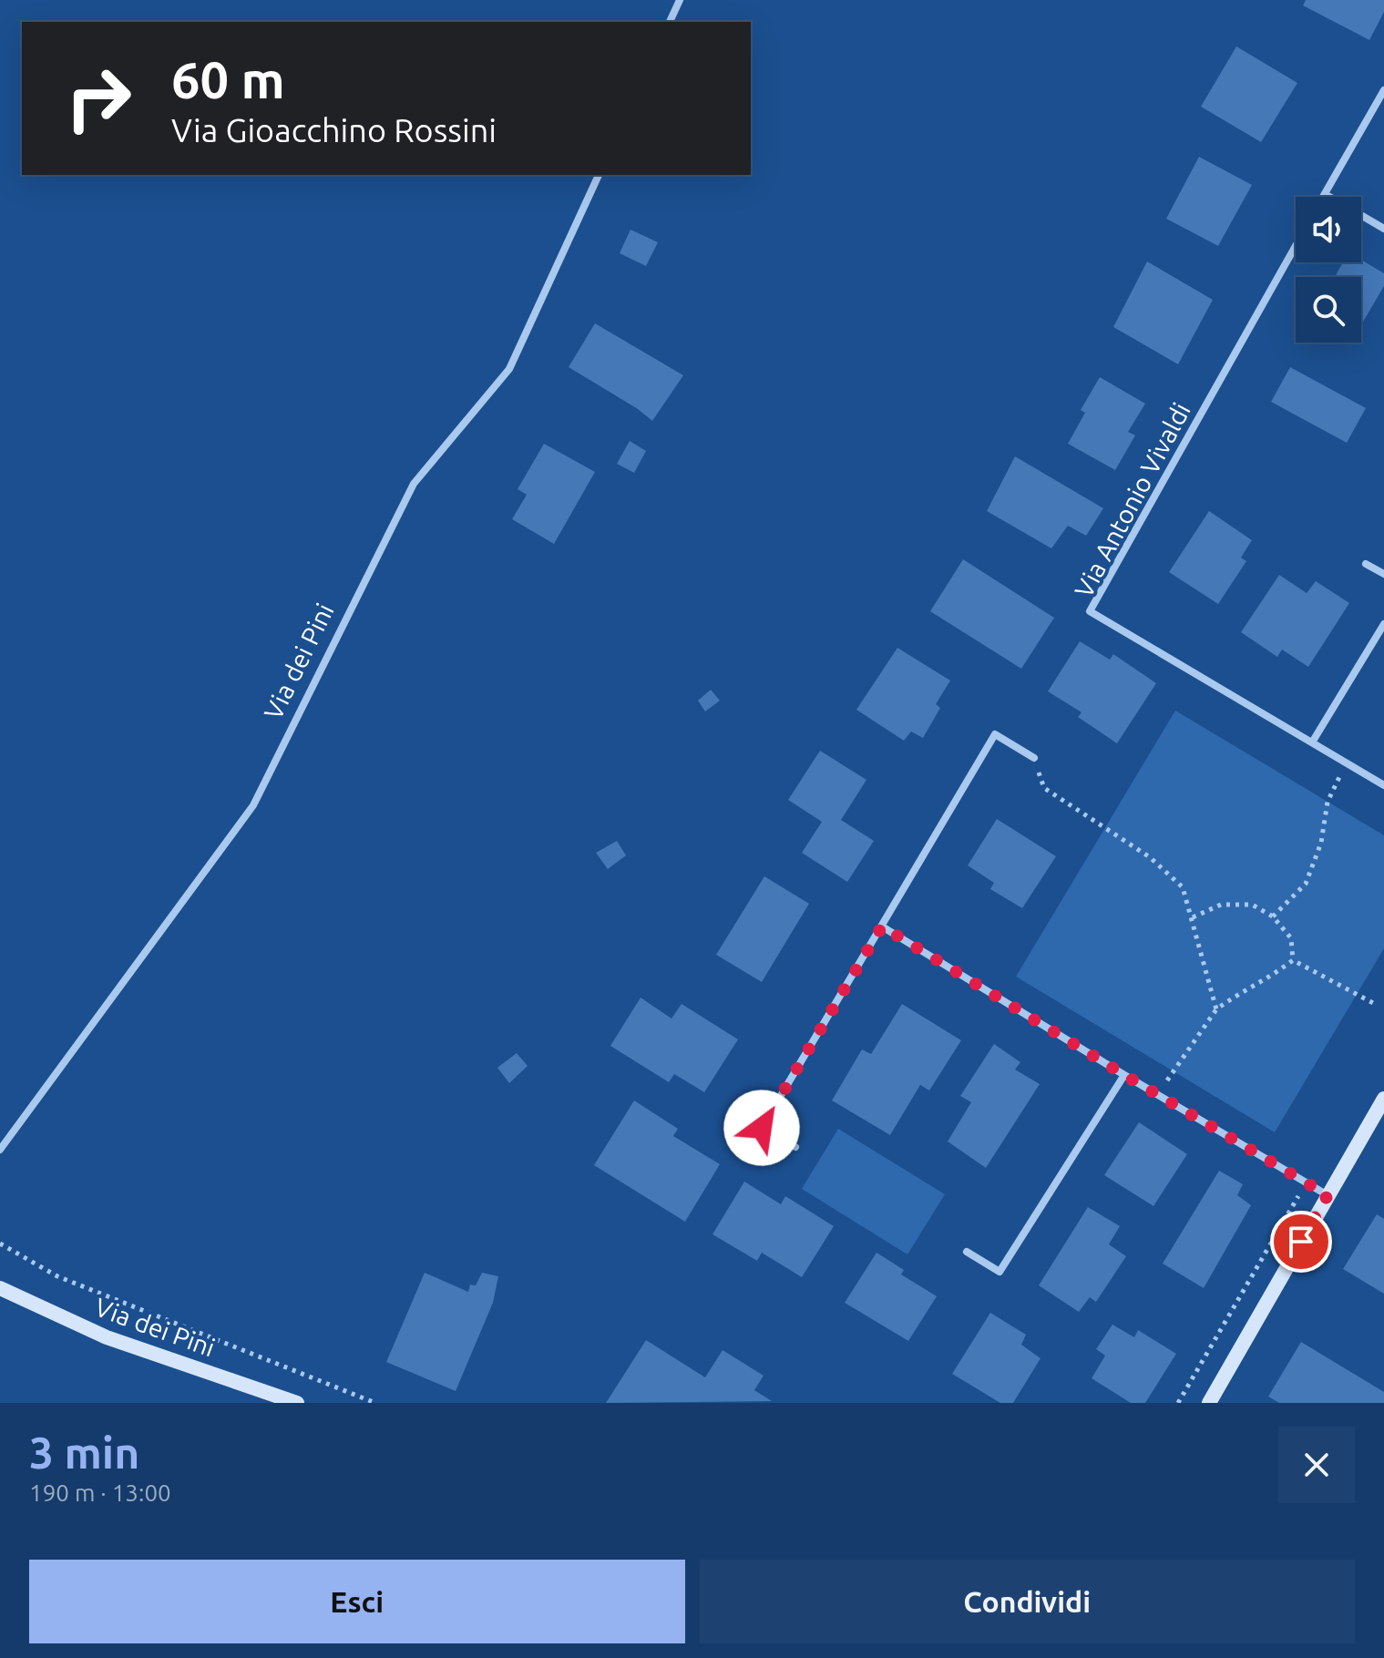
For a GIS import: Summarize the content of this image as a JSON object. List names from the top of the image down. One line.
{"streets":{"street":["Via Antonio Vivaldi","Via dei Pini"]},"page":{"turn":["60 m","Via Gioacchino Rossini"],"heading":["3 min","190 m · 13:00"],"buttons":["Esci","Condividi"]}}
